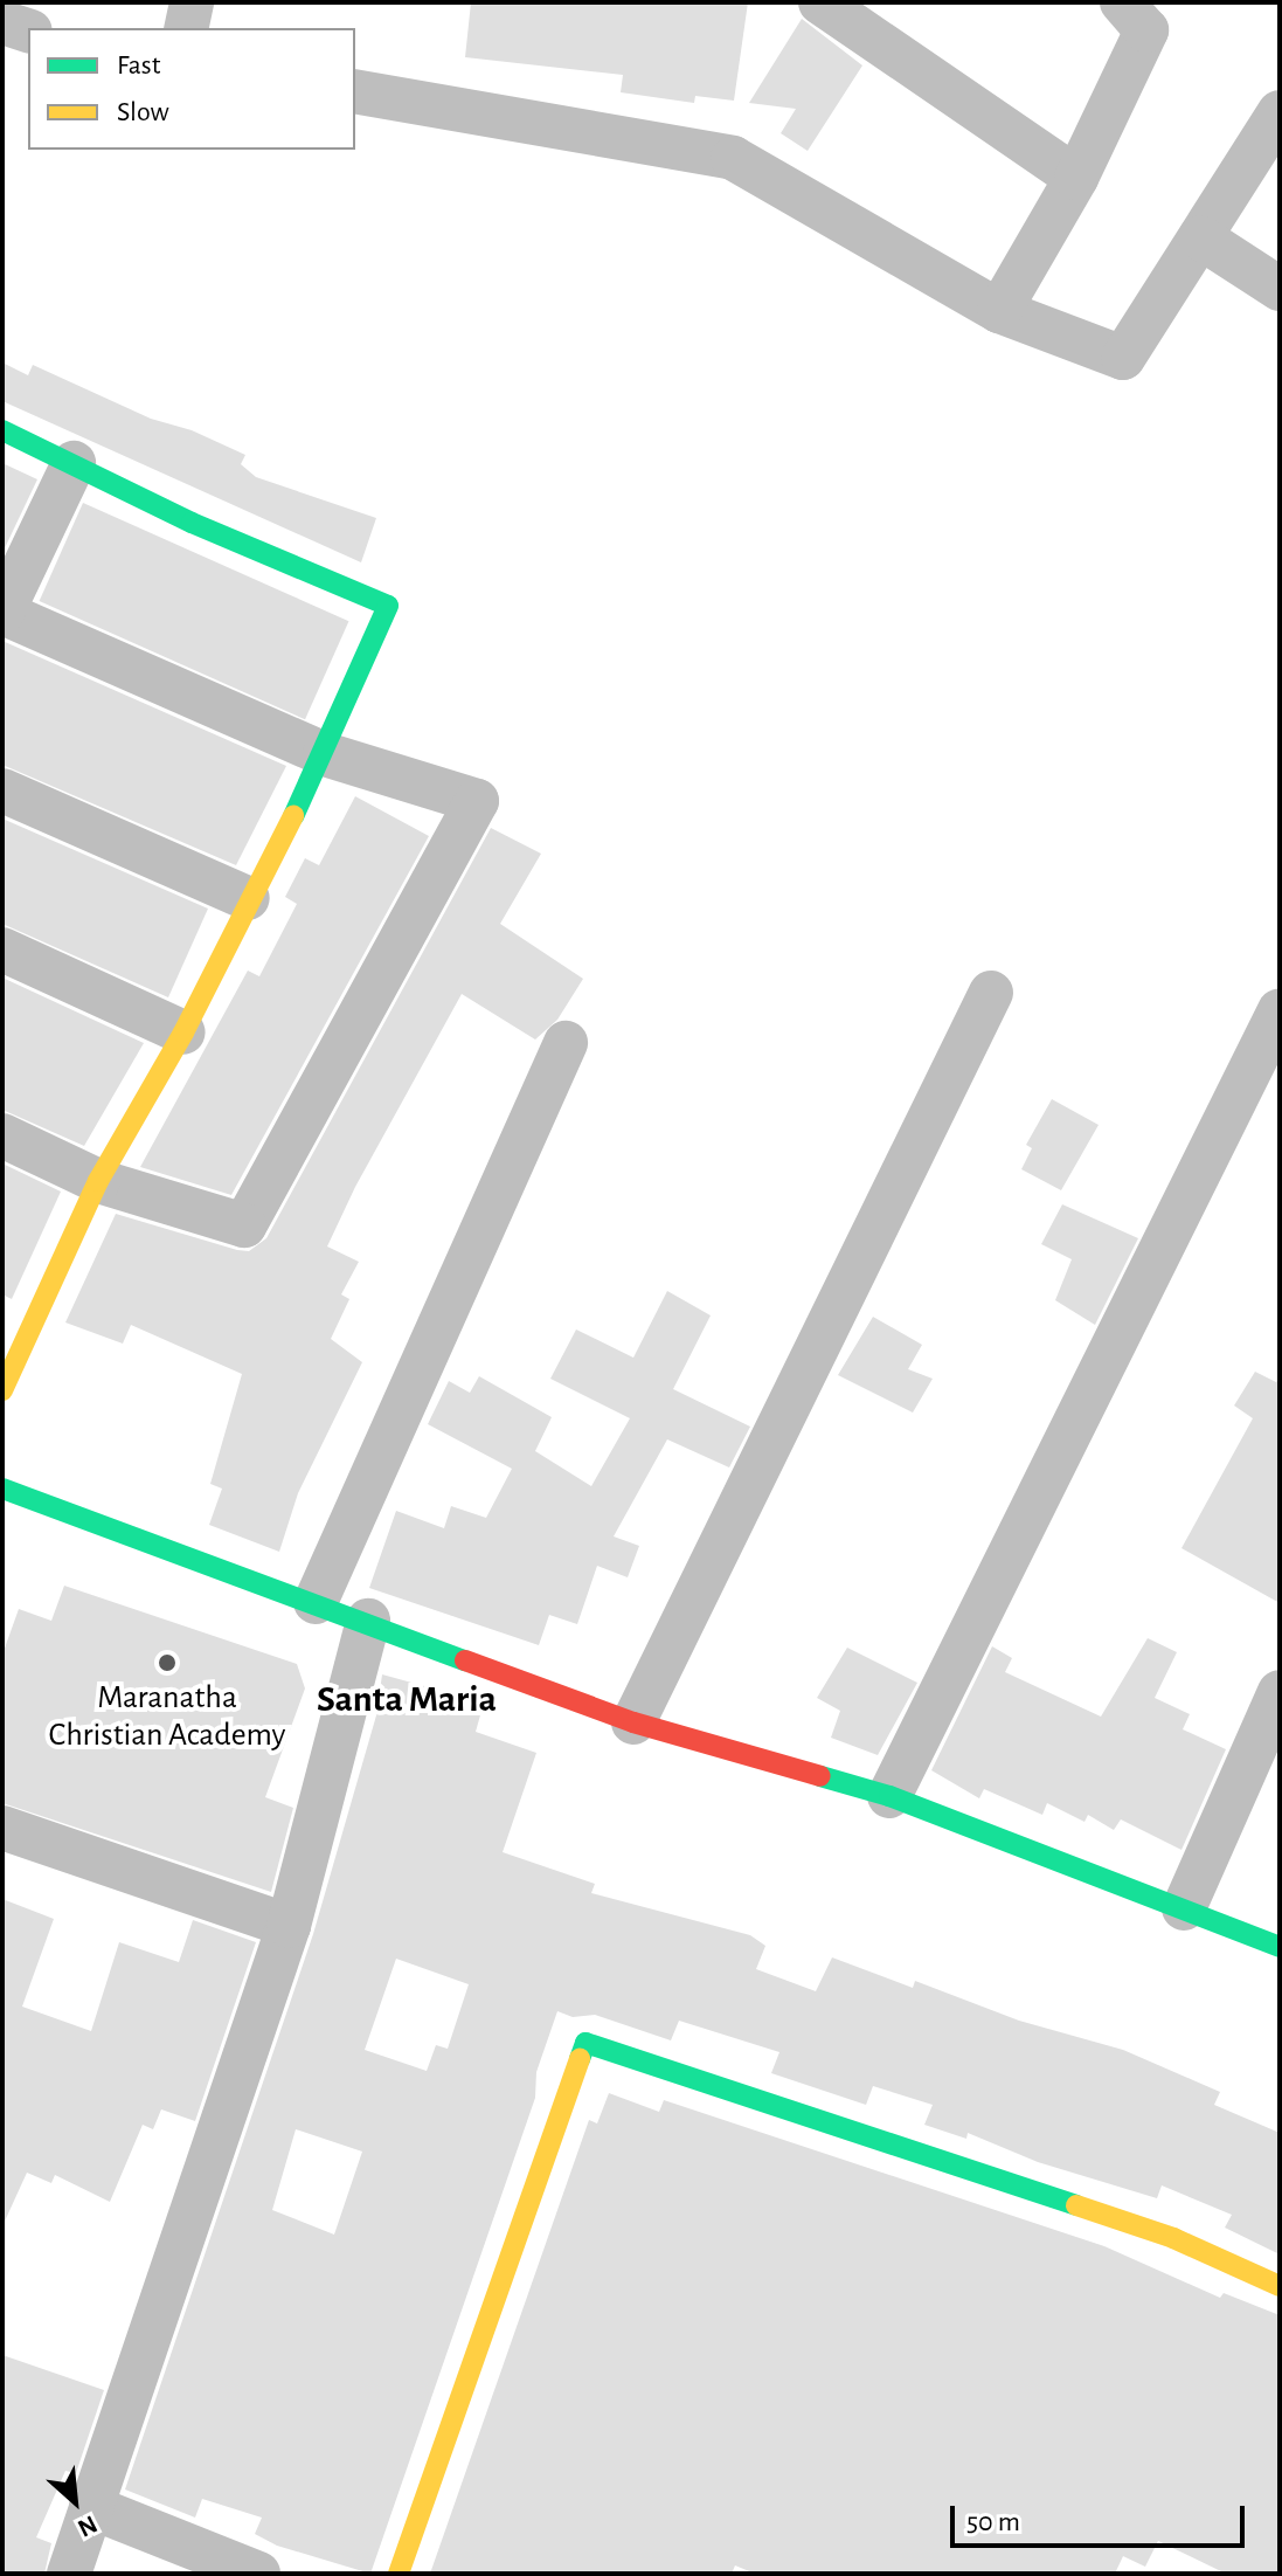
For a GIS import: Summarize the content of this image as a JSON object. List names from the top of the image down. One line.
{"districts":["Santa Maria"],"places":["Maranatha Christian Academy"],"legend":["Fast","Slow"],"scale_bar":"50 m","north":"bottom right"}
